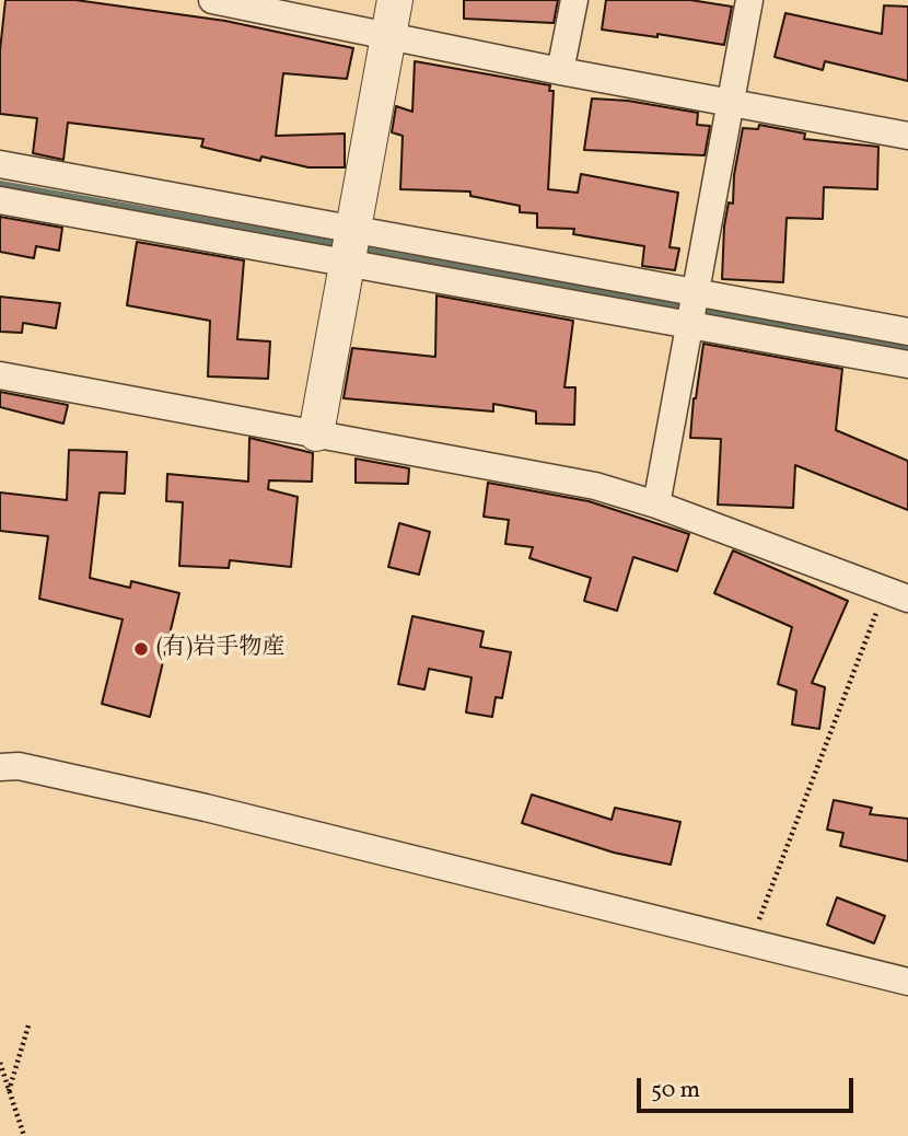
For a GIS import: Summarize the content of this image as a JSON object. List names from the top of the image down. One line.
{"places":["(有)岩手物産"],"scale_bar":"50 m"}
